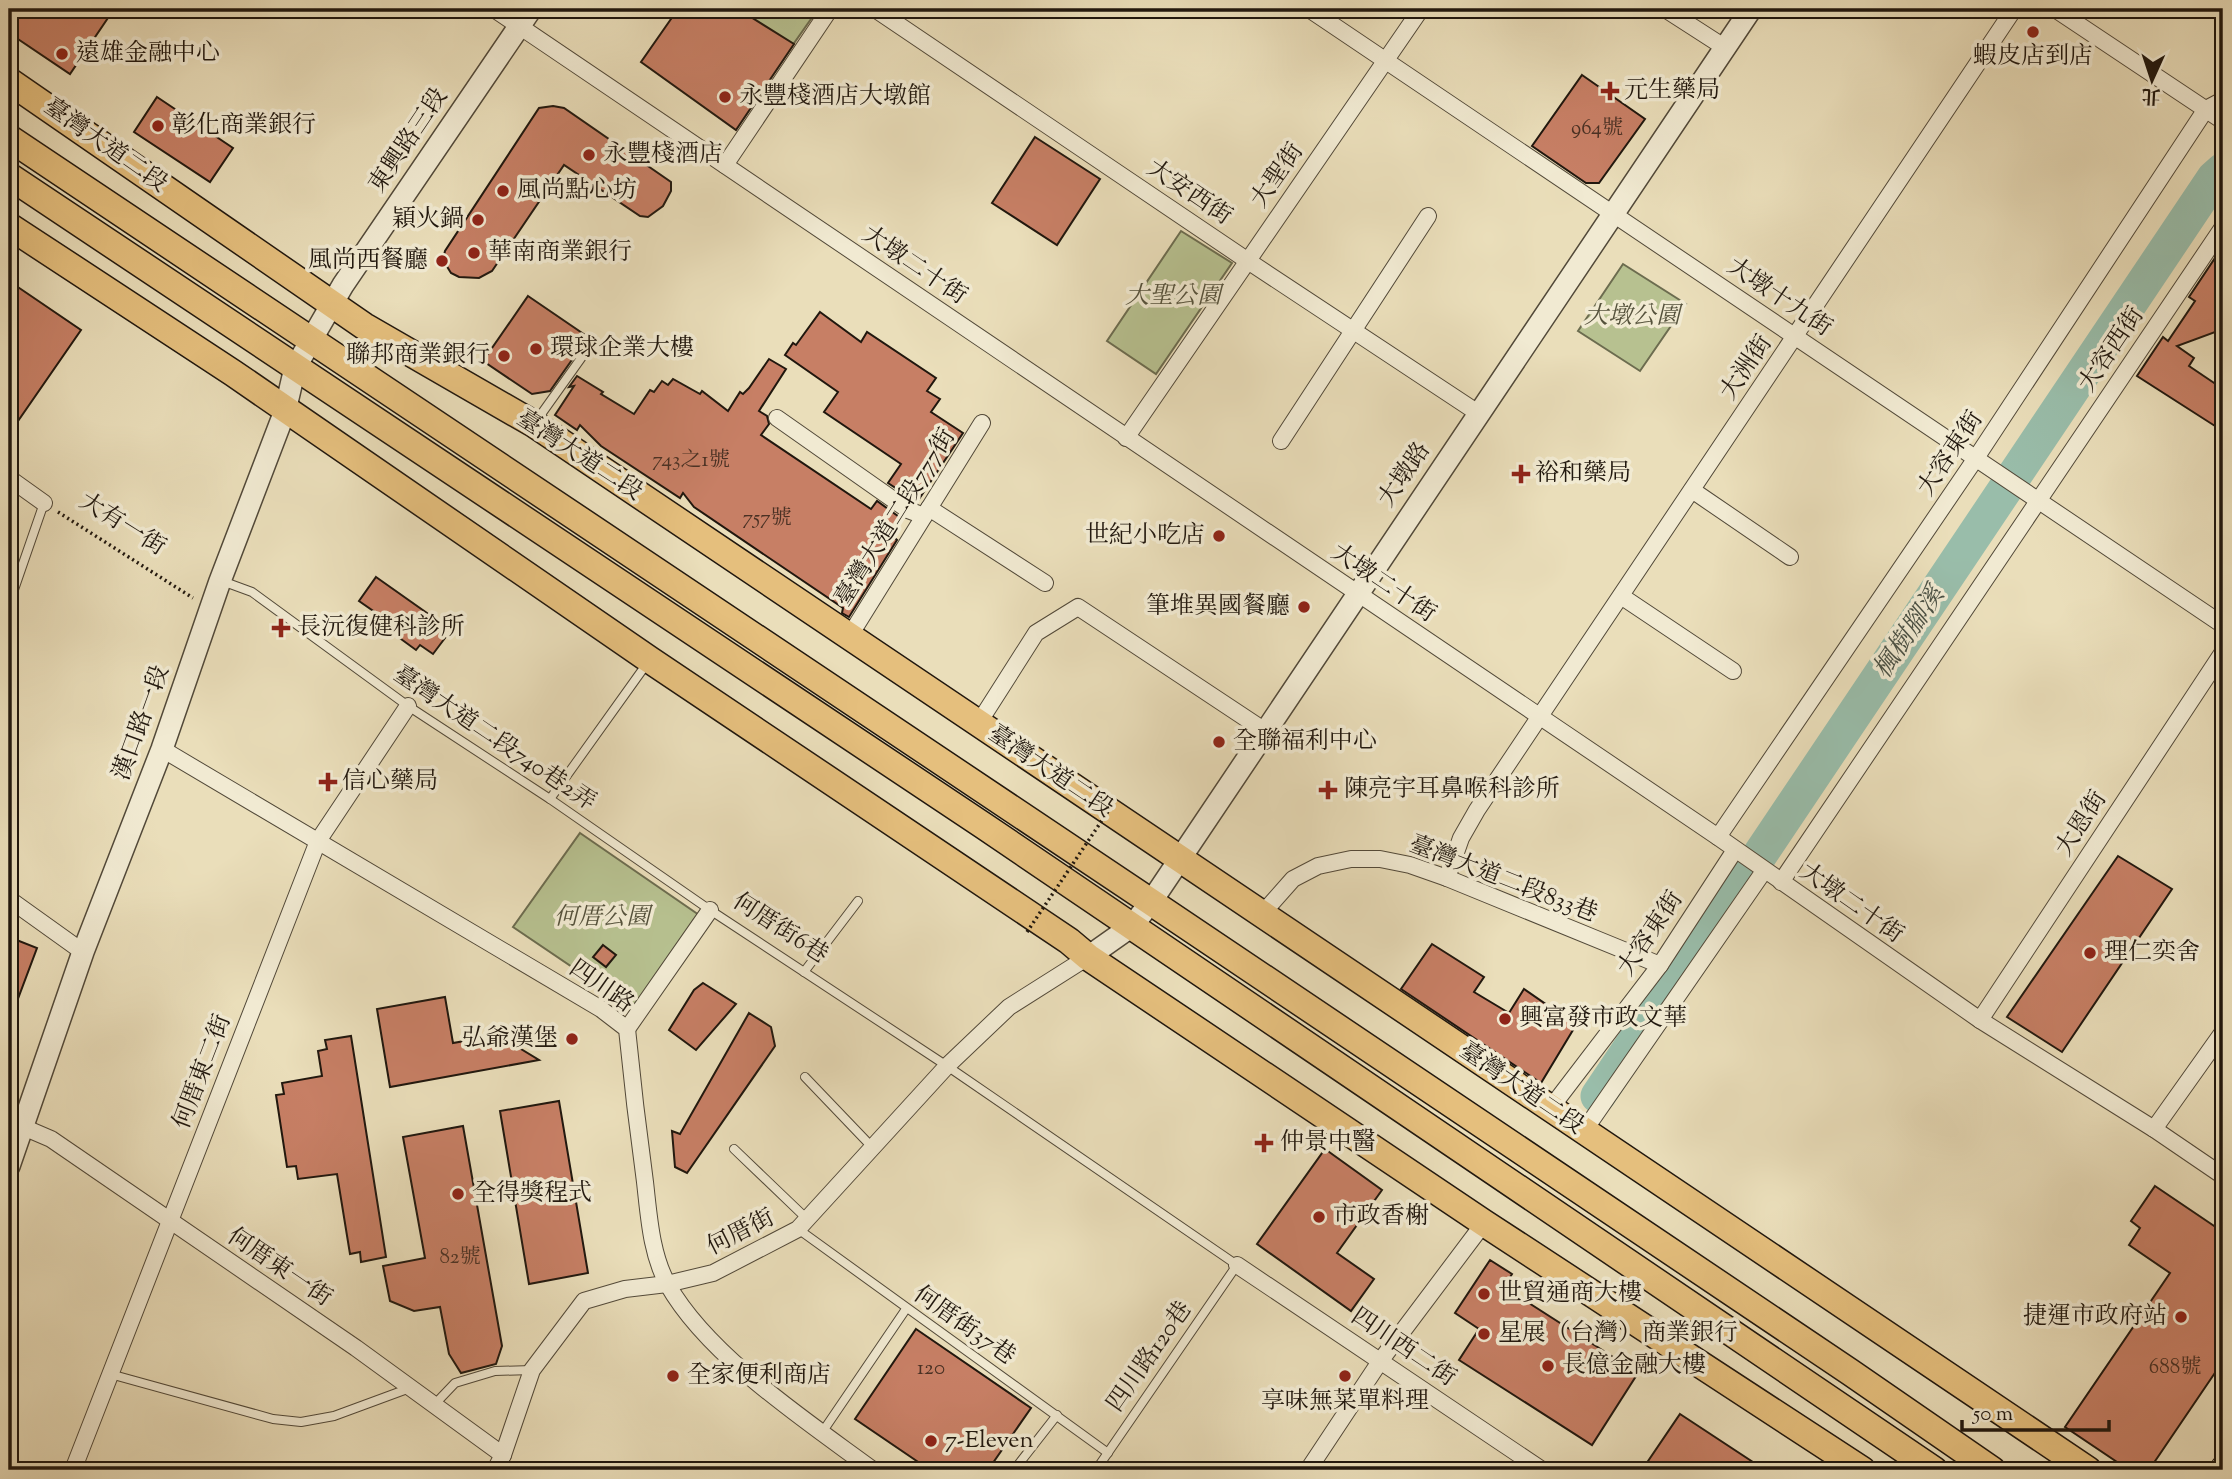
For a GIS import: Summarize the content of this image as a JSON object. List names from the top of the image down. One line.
{"streets":{"main road":["臺灣大道二段"],"street":["東興路三段","大聖街","大安西街","大墩二十街","大墩十九街","大容西街","大洲街","大容東街","大墩路","臺灣大道二段777街","大有一街","漢口路一段","大恩街","臺灣大道二段833巷","何厝街6巷","四川路","何厝東二街","何厝街","何厝東一街","四川西二街"],"lane":["臺灣大道二段740巷2弄","何厝街37巷","四川路120巷"]},"crossings":[["東興路三段","臺灣大道二段"],["東興路三段","大墩二十街"],["東興路三段","漢口路一段"],["臺灣大道二段","大容東街"],["臺灣大道二段","大墩路"],["臺灣大道二段","臺灣大道二段777街"],["臺灣大道二段","漢口路一段"],["臺灣大道二段","臺灣大道二段833巷"],["大聖街","大安西街"],["大聖街","大墩二十街"],["大聖街","大墩十九街"],["大安西街","大墩路"],["大墩二十街","大洲街"],["大墩二十街","大容東街"],["大墩二十街","大墩路"],["大墩二十街","大恩街"],["大墩十九街","大容西街"],["大墩十九街","大洲街"],["大墩十九街","大容東街"],["大墩十九街","大墩路"],["大洲街","臺灣大道二段833巷"],["大容東街","臺灣大道二段833巷"],["大墩路","何厝街"],["大有一街","漢口路一段"],["漢口路一段","臺灣大道二段740巷2弄"],["漢口路一段","四川路"],["漢口路一段","何厝東一街"],["臺灣大道二段740巷2弄","何厝街6巷"],["臺灣大道二段740巷2弄","何厝東二街"],["何厝街6巷","四川路"],["何厝街6巷","何厝街"],["何厝街6巷","四川西二街"],["何厝街6巷","四川路120巷"],["四川路","何厝東二街"],["四川路","何厝街"],["何厝東二街","何厝東一街"],["何厝街","何厝東一街"],["何厝街","何厝街37巷"],["何厝街37巷","四川路120巷"],["四川西二街","四川路120巷"]],"water":["楓樹腳溪"],"parks":["大聖公園","大墩公園","何厝公園"],"places":{"other":["蝦皮店到店","遠雄金融中心","永豐棧酒店大墩館","彰化商業銀行","永豐棧酒店","風尚點心坊","穎火鍋","華南商業銀行","風尚西餐廳","環球企業大樓","聯邦商業銀行","世紀小吃店","筆堆異國餐廳","全聯福利中心","理仁奕舍","興富發市政文華","弘爺漢堡","全得獎程式","市政香榭","世貿通商大樓","捷運市政府站","星展（台灣）商業銀行","長億金融大樓","全家便利商店","享味無菜單料理","7-Eleven"],"health":["元生藥局","裕和藥局","長沅復健科診所","信心藥局","陳亮宇耳鼻喉科診所","仲景中醫"]},"house_numbers":["964號","743之1號","757號","82號","688號","120"],"scale_bar":"50 m","north":"bottom"}
